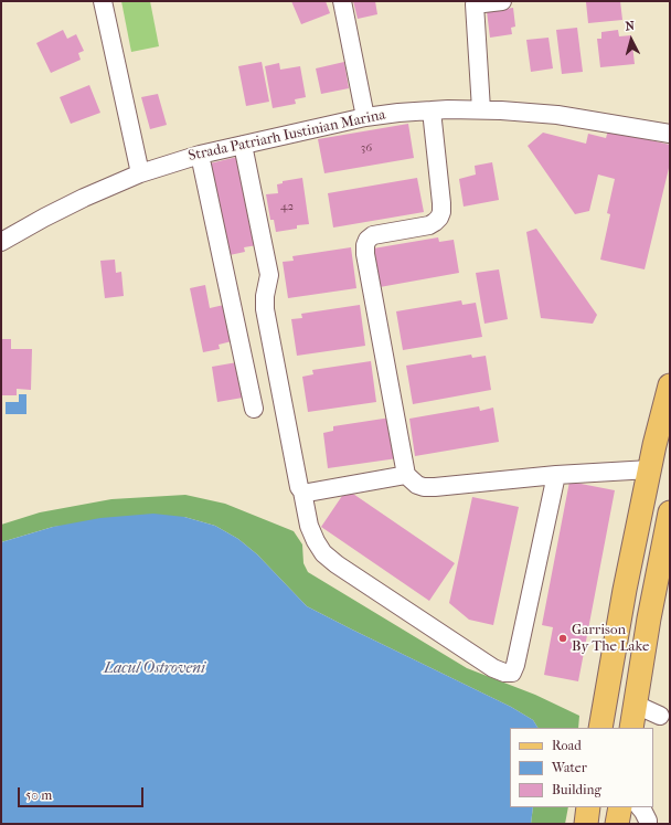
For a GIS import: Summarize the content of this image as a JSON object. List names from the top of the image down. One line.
{"streets":{"street":["Strada Patriarh Iustinian Marina"]},"water":["Lacul Ostroveni"],"places":["Garrison By The Lake"],"house_numbers":["36","42"],"legend":["Road","Water","Building"],"scale_bar":"50 m","north":"top"}
